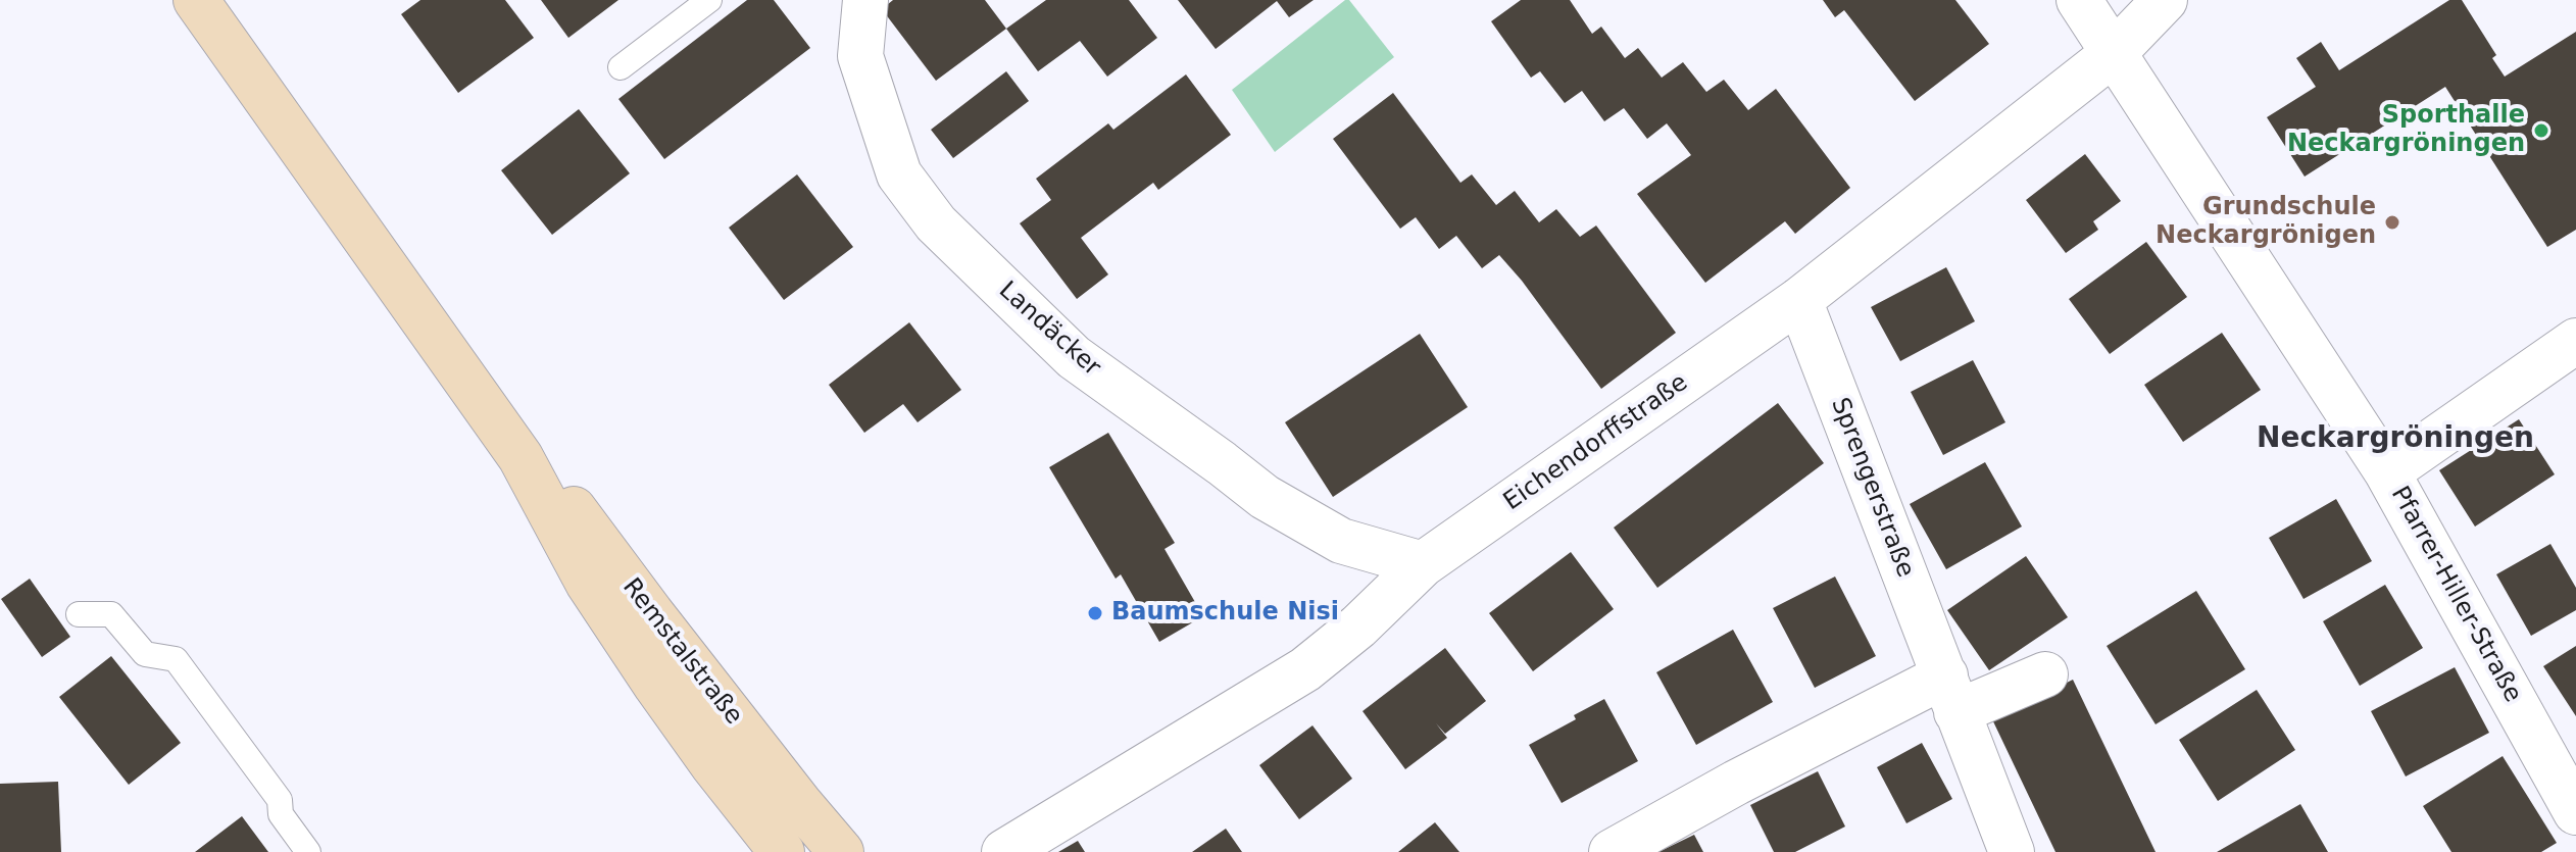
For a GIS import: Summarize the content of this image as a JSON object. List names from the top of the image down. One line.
{"streets":{"main road":["Remstalstraße"],"street":["Landäcker","Eichendorffstraße","Sprengerstraße","Pfarrer-Hiller-Straße"]},"crossings":[["Landäcker","Eichendorffstraße"],["Eichendorffstraße","Sprengerstraße"],["Eichendorffstraße","Pfarrer-Hiller-Straße"]],"districts":["Neckargröningen"],"places":["Sporthalle Neckargröningen","Grundschule Neckargrönigen","Baumschule Nisi"]}
